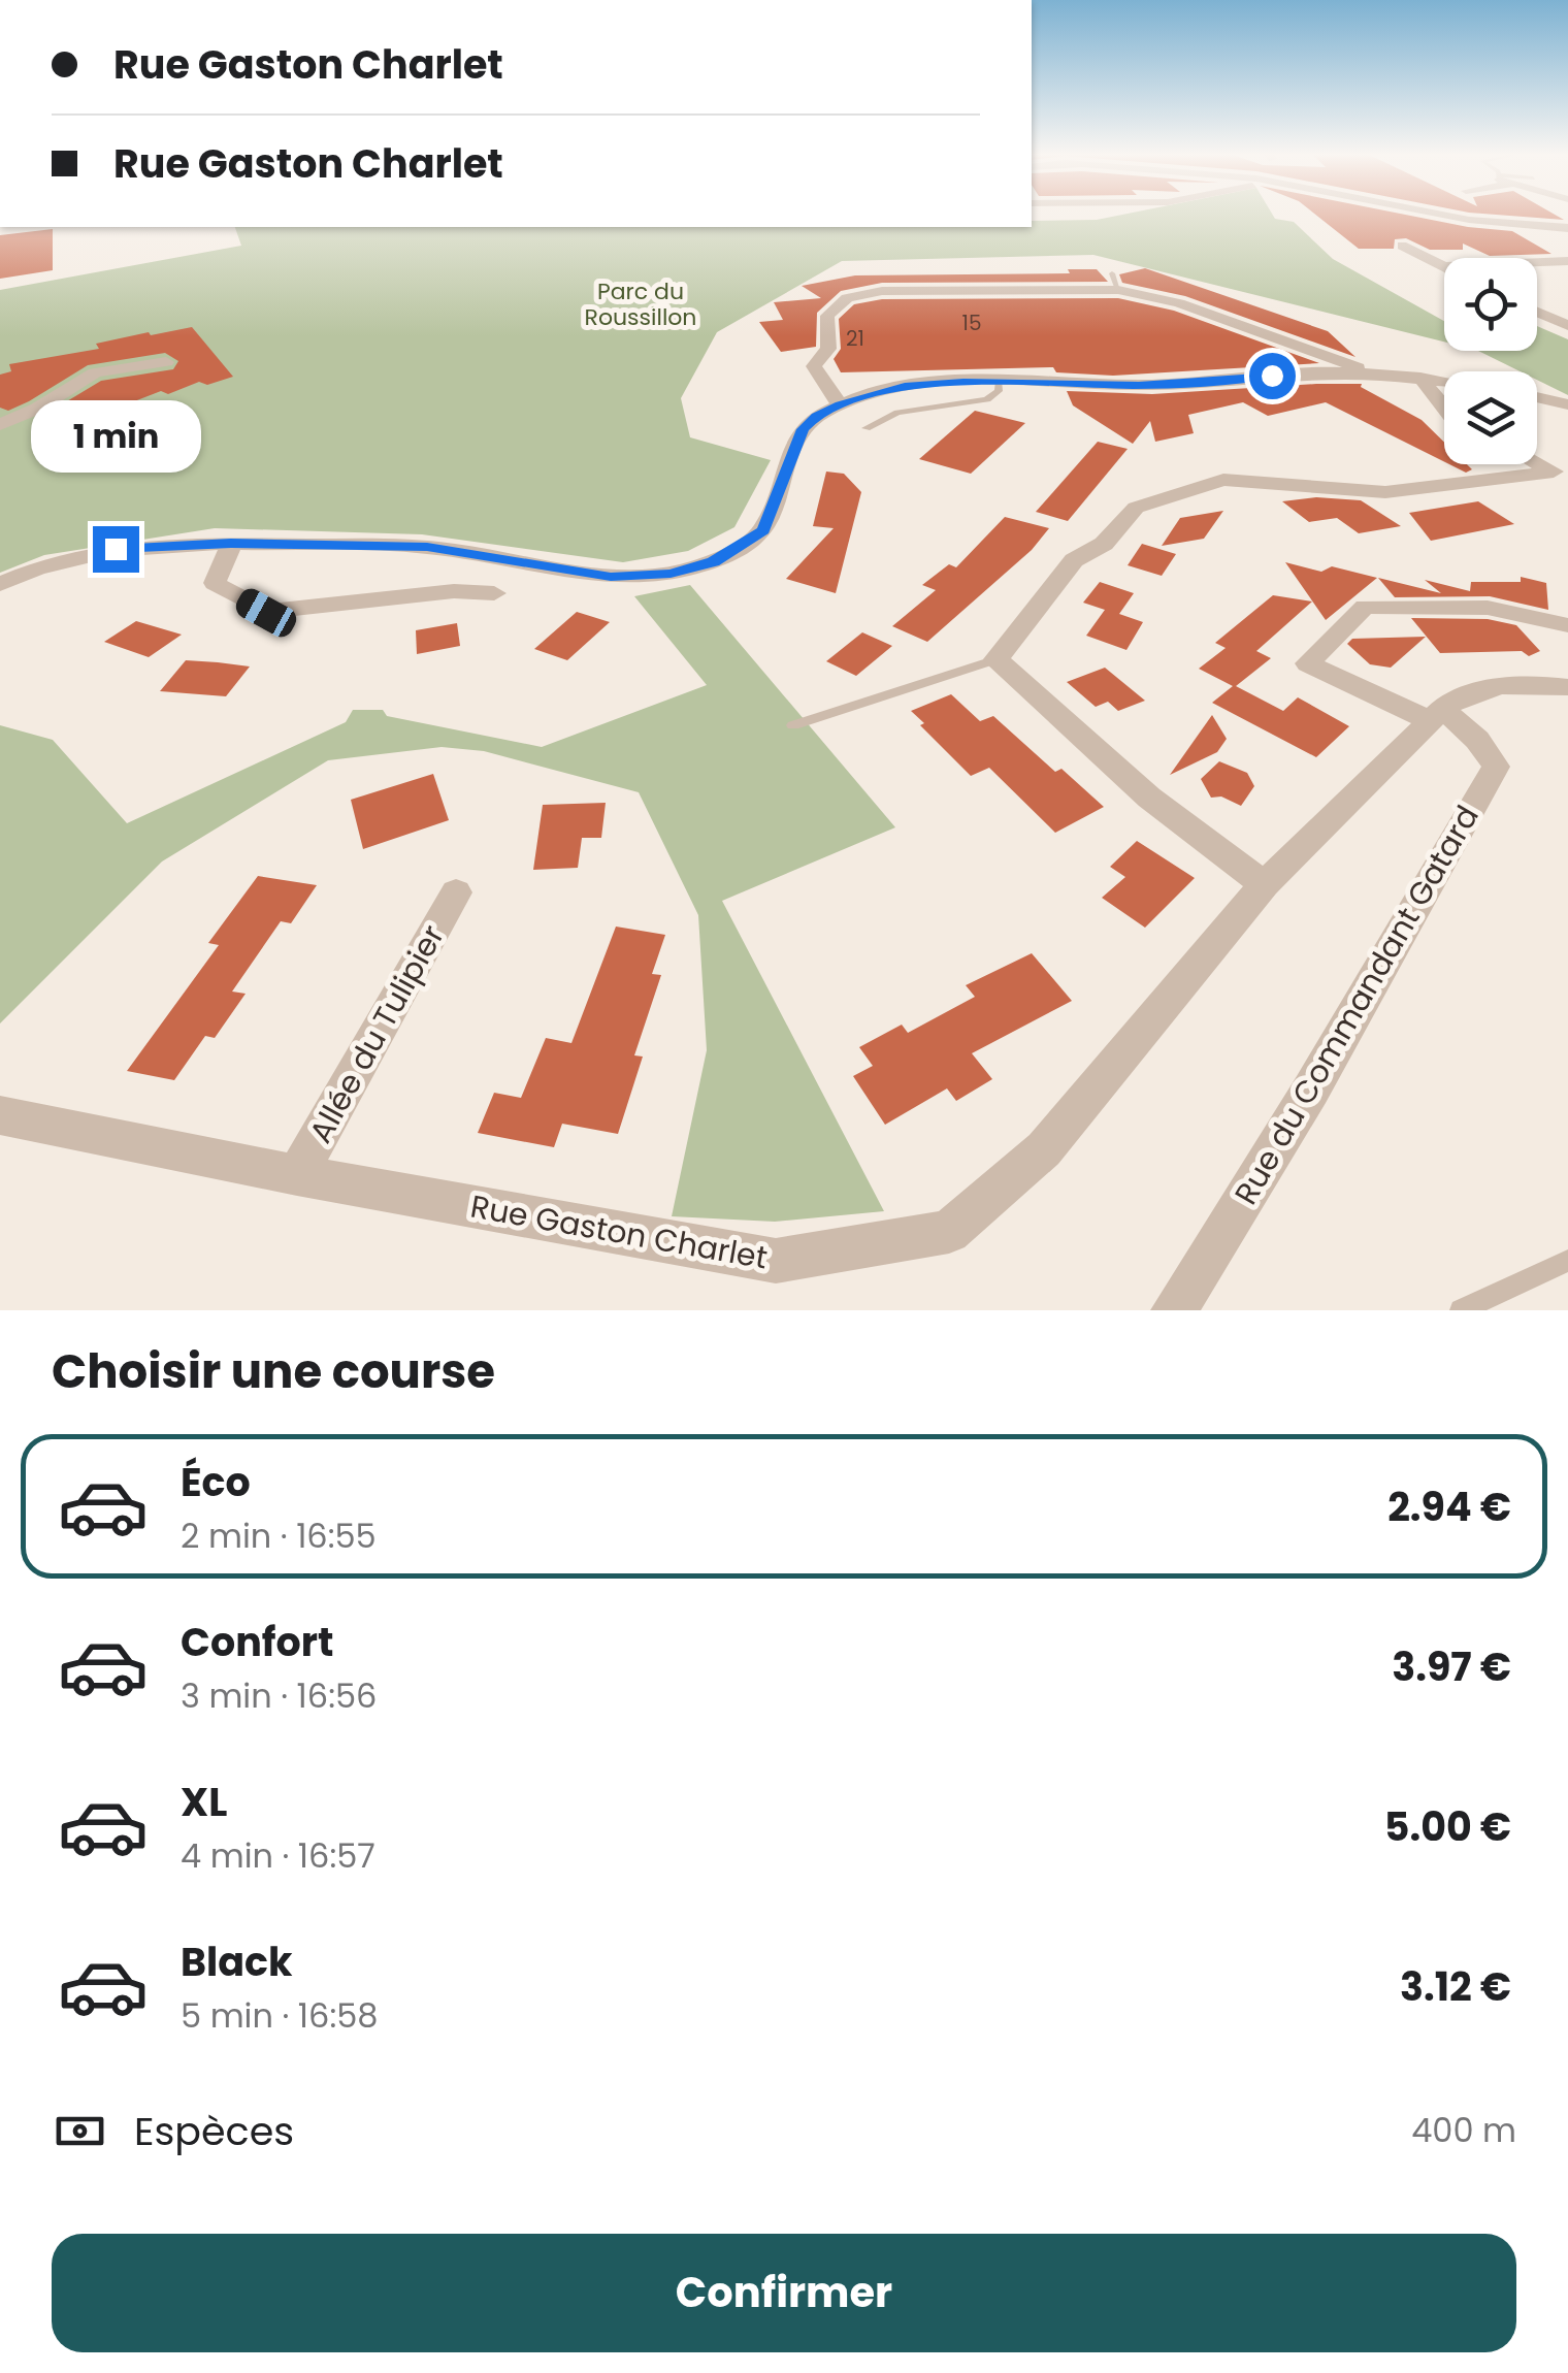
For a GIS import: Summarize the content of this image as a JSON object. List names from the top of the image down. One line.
{"streets":{"street":["Rue du Commandant Gatard","Allée du Tulipier","Rue Gaston Charlet"]},"crossings":[["Rue du Commandant Gatard","Rue Gaston Charlet"],["Allée du Tulipier","Rue Gaston Charlet"]],"parks":["Parc du Roussillon"],"house_numbers":["15","21"],"page":{"banner":["Rue Gaston Charlet","Rue Gaston Charlet"],"bubble":"1 min","heading":"Choisir une course","list":[{"name":"Éco","note":"2 min · 16:55","value":"2.94 €"},{"name":"Confort","note":"3 min · 16:56","value":"3.97 €"},{"name":"XL","note":"4 min · 16:57","value":"5.00 €"},{"name":"Black","note":"5 min · 16:58","value":"3.12 €"}],"pay":["Espèces","400 m"],"buttons":"Confirmer"}}
